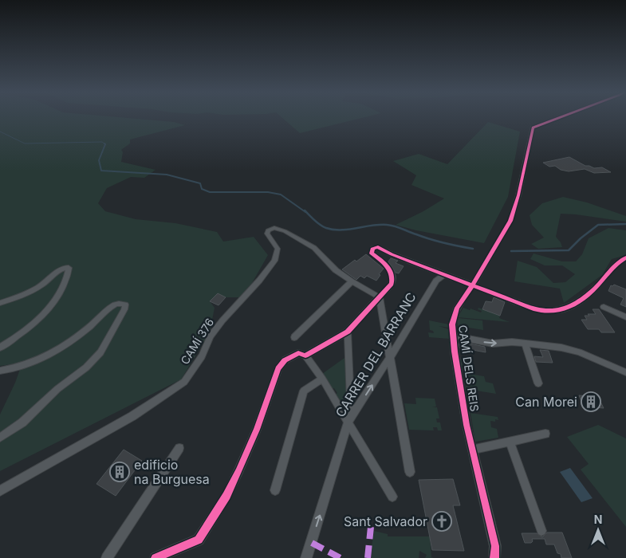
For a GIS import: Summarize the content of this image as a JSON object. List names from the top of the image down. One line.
{"streets":{"street":["CAMÍ 376","CARRER DEL BARRANC","CAMÍ DELS REIS"]},"places":{"building":["Can Morei","edificio na Burguesa"],"church":["Sant Salvador"]},"north":"top"}
